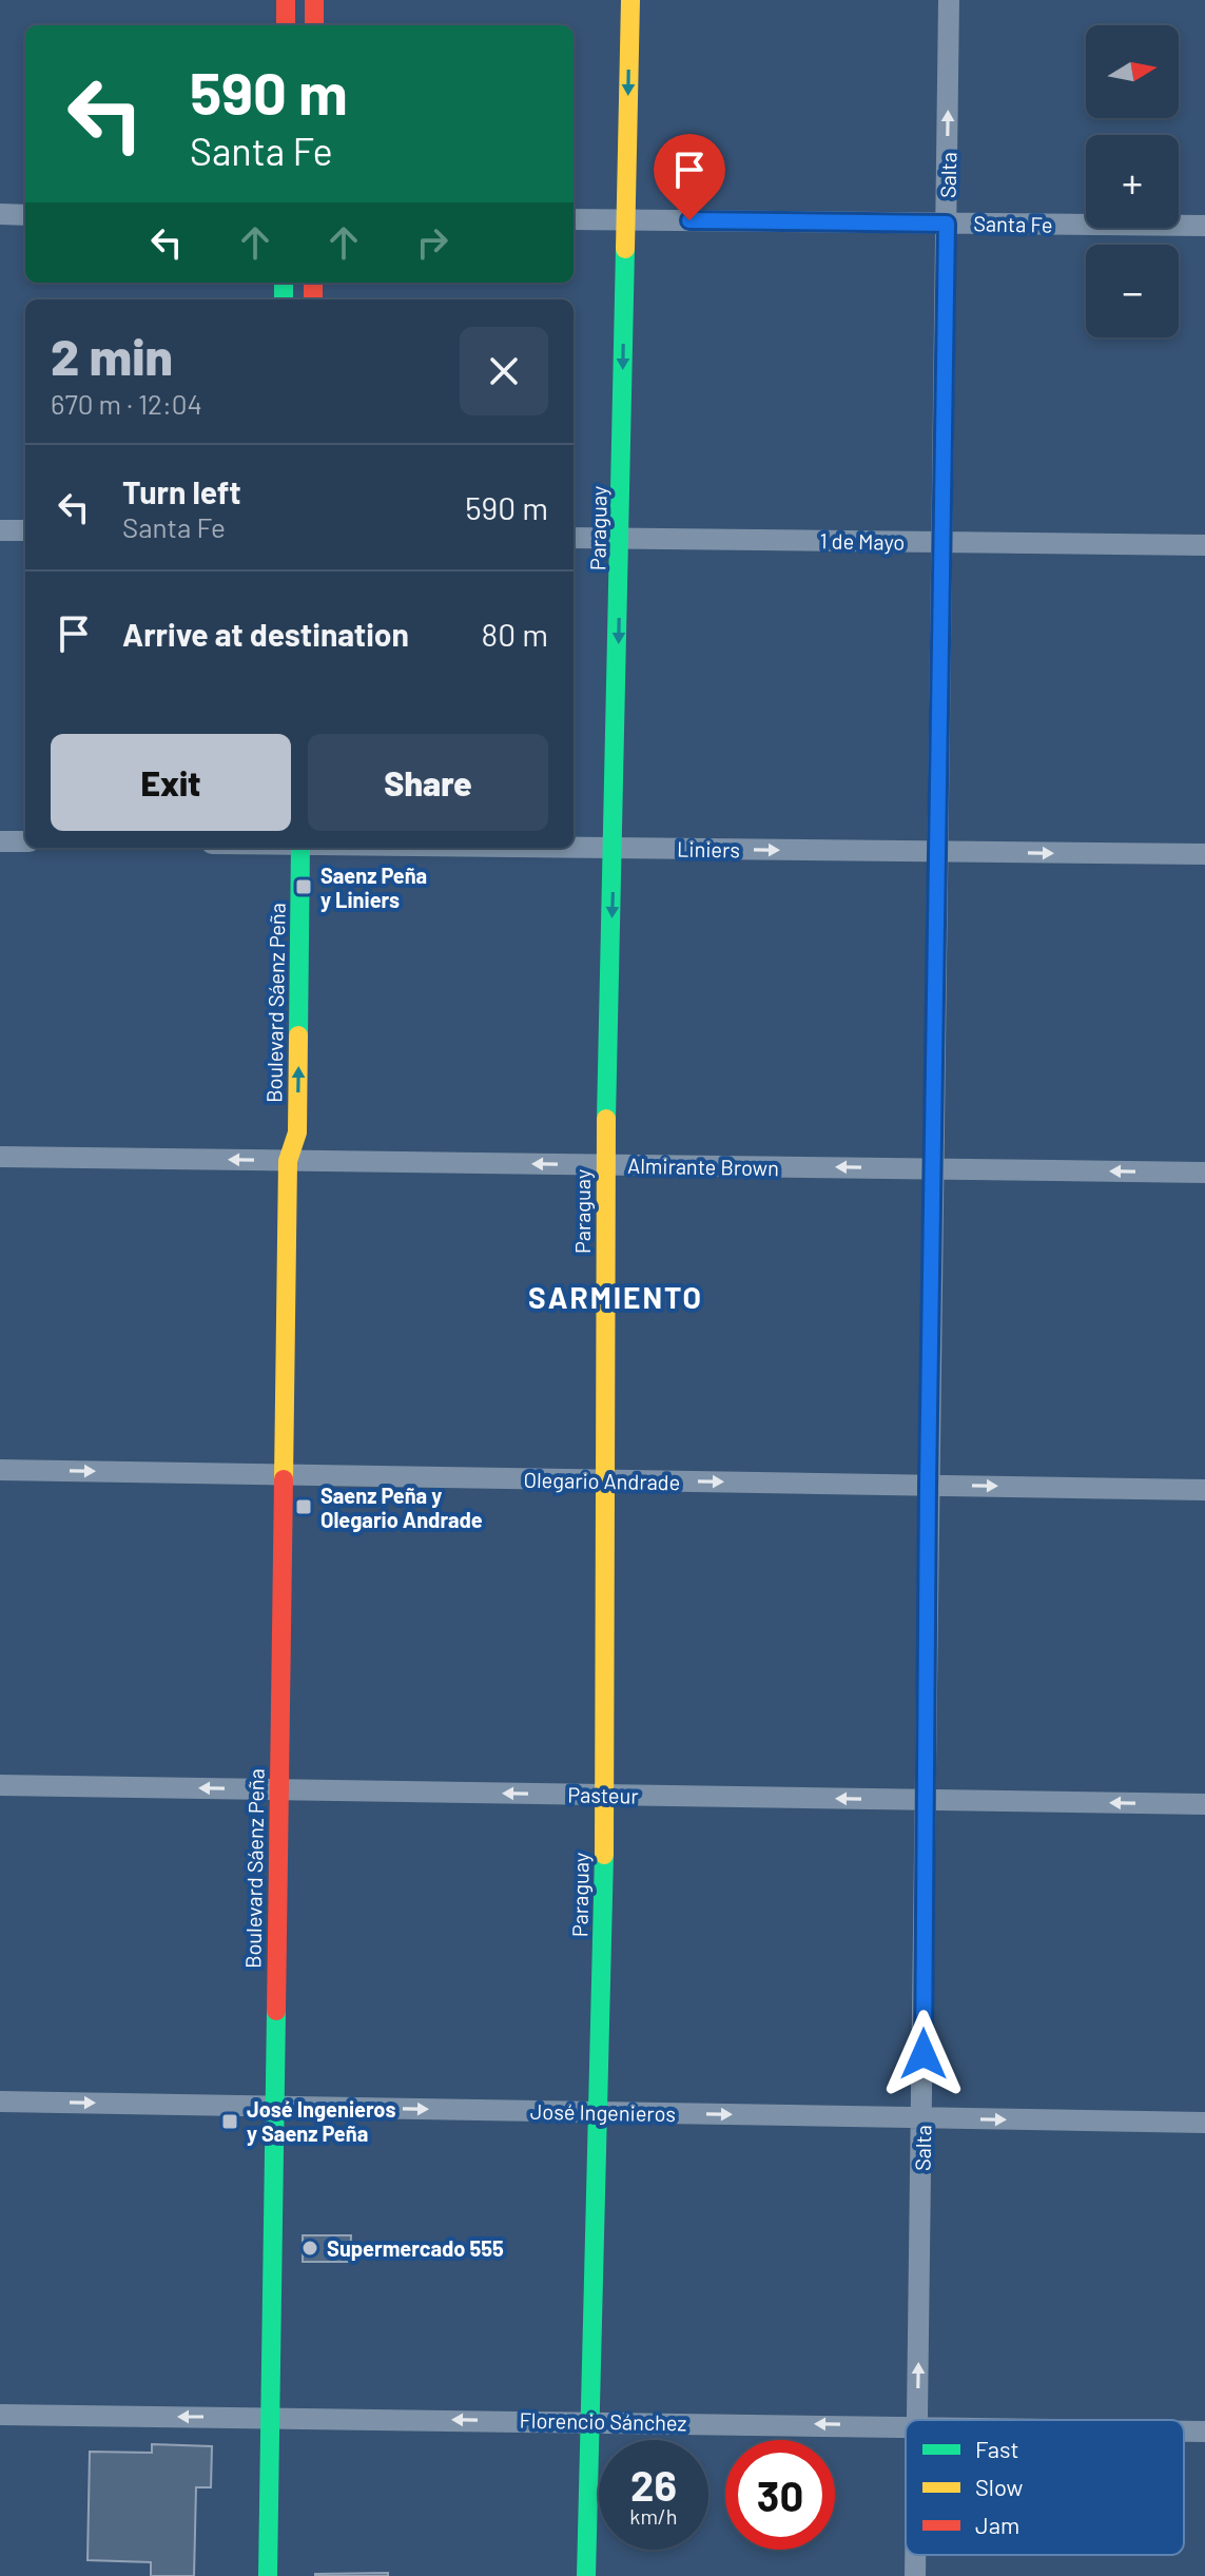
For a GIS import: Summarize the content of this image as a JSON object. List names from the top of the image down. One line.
{"streets":{"street":["Salta","Santa Fe","Paraguay","1 de Mayo","Liniers","Boulevard Sáenz Peña","Almirante Brown","Olegario Andrade","Pasteur","José Ingenieros","Florencio Sánchez"]},"crossings":[["Salta","Santa Fe"],["Salta","1 de Mayo"],["Salta","Liniers"],["Salta","Almirante Brown"],["Salta","Olegario Andrade"],["Salta","Pasteur"],["Salta","José Ingenieros"],["Santa Fe","Paraguay"],["Paraguay","1 de Mayo"],["Paraguay","Liniers"],["Paraguay","Almirante Brown"],["Paraguay","Olegario Andrade"],["Paraguay","Pasteur"],["Paraguay","José Ingenieros"],["Paraguay","Florencio Sánchez"],["Boulevard Sáenz Peña","Almirante Brown"],["Boulevard Sáenz Peña","Olegario Andrade"],["Boulevard Sáenz Peña","Pasteur"],["Boulevard Sáenz Peña","José Ingenieros"],["Boulevard Sáenz Peña","Florencio Sánchez"]],"one_way":["Paraguay","Liniers","Almirante Brown","Olegario Andrade","Pasteur","José Ingenieros","Florencio Sánchez"],"districts":["SARMIENTO"],"places":{"transit":["Saenz Peña y Liniers","Saenz Peña y Olegario Andrade","José Ingenieros y Saenz Peña"],"other":["Supermercado 555"]},"legend":["Fast","Slow","Jam"],"north":"right","page":{"map_buttons":["+","−"],"turn":["590 m","Santa Fe"],"heading":["2 min","670 m · 12:04"],"list":[{"name":"Turn left","note":"Santa Fe","value":"590 m"},{"name":"Arrive at destination","value":"80 m"}],"buttons":["Exit","Share"],"speed":"26 km/h","limit":"30"}}
